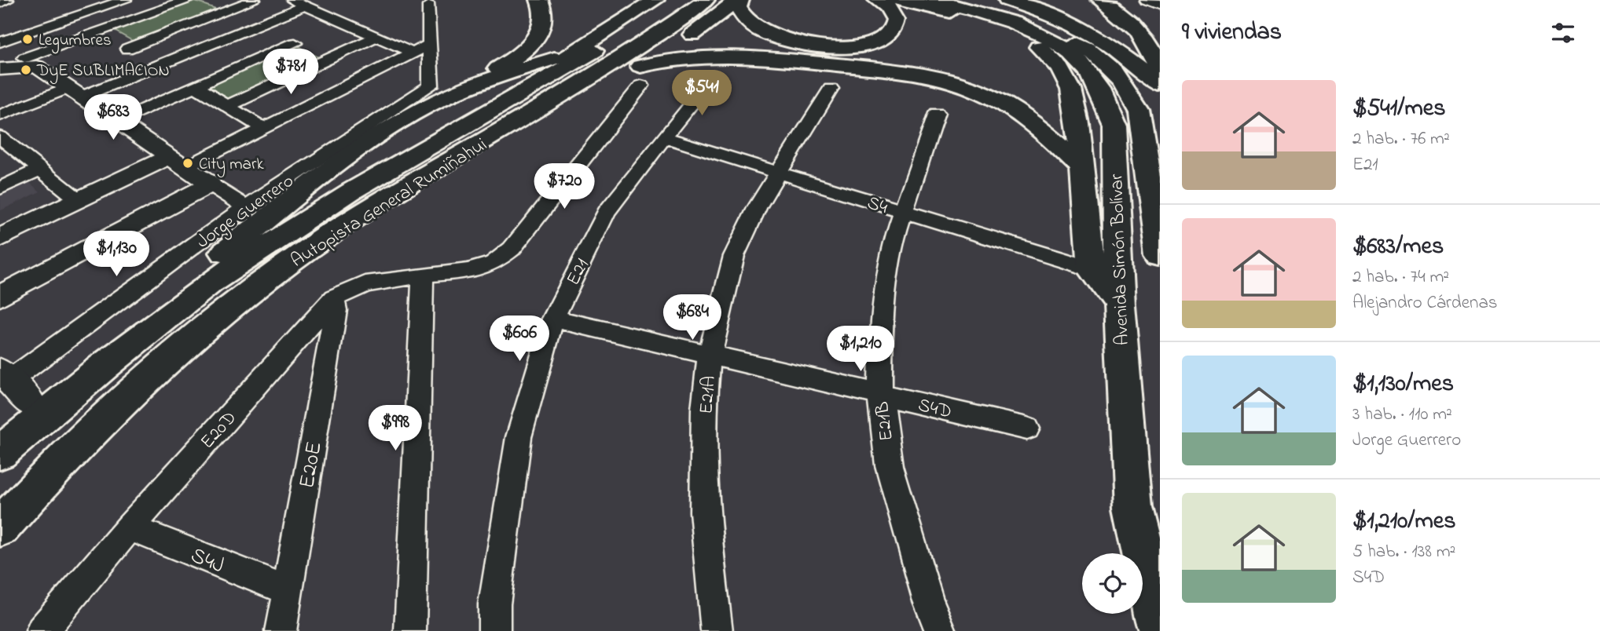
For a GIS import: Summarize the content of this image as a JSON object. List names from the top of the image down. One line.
{"streets":{"highway":["Autopista General Rumiñahui","Avenida Simón Bolívar"],"street":["S4","Jorge Guerrero","E21","E21A","S4D","E21B","E20D","E20E","S4J"]},"crossings":[["S4","E21"],["S4","E21A"],["S4","E21B"],["E21","S4D"],["E21A","S4D"],["S4D","E21B"],["E20D","E20E"],["E20D","S4J"],["E20E","S4J"]],"places":["Legumbres","DyE SUBLIMACION","City mark"],"page":{"heading":"9 viviendas","price":["$781","$541","$683","$720","$1,130","$684","$606","$1,210","$998"],"list":[{"name":"$541/mes","note":"2 hab. · 76 m² · E21"},{"name":"$683/mes","note":"2 hab. · 74 m² · Alejandro Cárdenas"},{"name":"$1,130/mes","note":"3 hab. · 110 m² · Jorge Guerrero"},{"name":"$1,210/mes","note":"5 hab. · 138 m² · S4D"}]}}
